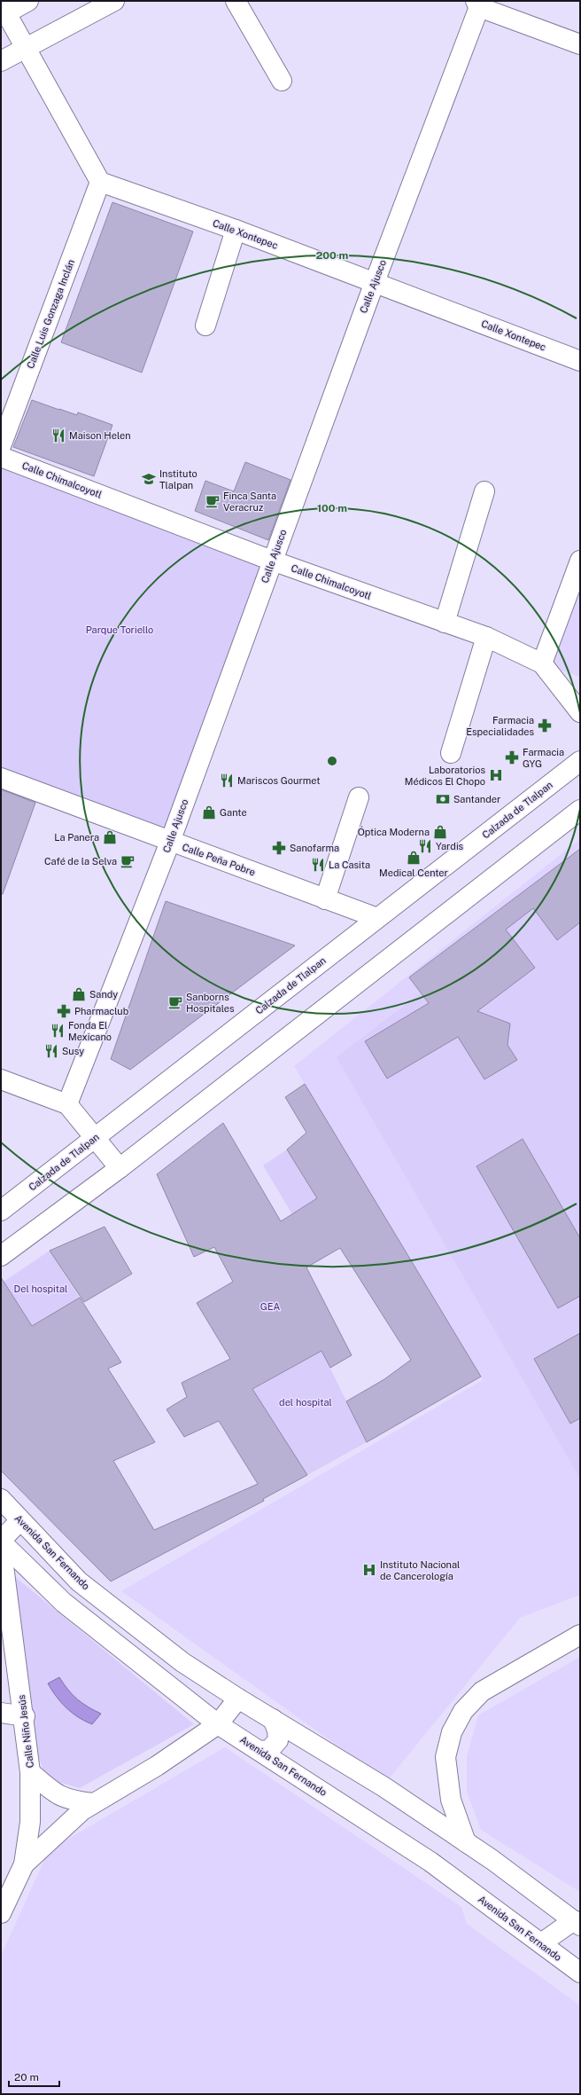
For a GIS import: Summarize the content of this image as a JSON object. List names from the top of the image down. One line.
{"streets":{"street":["Calle Xontepec","Calle Ajusco","Calle Luis Gonzaga Inclán","Calle Chimalcoyotl","Calzada de Tlalpan","Calle Peña Pobre","Avenida San Fernando","Calle Niño Jesús"]},"crossings":[["Calle Xontepec","Calle Ajusco"],["Calle Xontepec","Calle Luis Gonzaga Inclán"],["Calle Ajusco","Calle Chimalcoyotl"],["Calle Ajusco","Calle Peña Pobre"],["Calzada de Tlalpan","Calle Peña Pobre"]],"parks":["Parque Toriello","Del hospital","GEA","del hospital"],"places":{"restaurant":["Maison Helen","Mariscos Gourmet","Yardis","La Casita","Fonda El Mexicano","Susy"],"school or university":["Instituto Tlalpan"],"cafe":["Finca Santa Veracruz","Café de la Selva","Sanborns Hospitales"],"pharmacy":["Farmacia Especialidades","Farmacia GYG","Sanofarma","Pharmaclub"],"hospital":["Laboratorios Médicos El Chopo","Instituto Nacional de Cancerología"],"bank":["Santander"],"shop":["Gante","Óptica Moderna","La Panera","Medical Center","Sandy"]},"scale_bar":"20 m","rings":["200 m","100 m"]}
